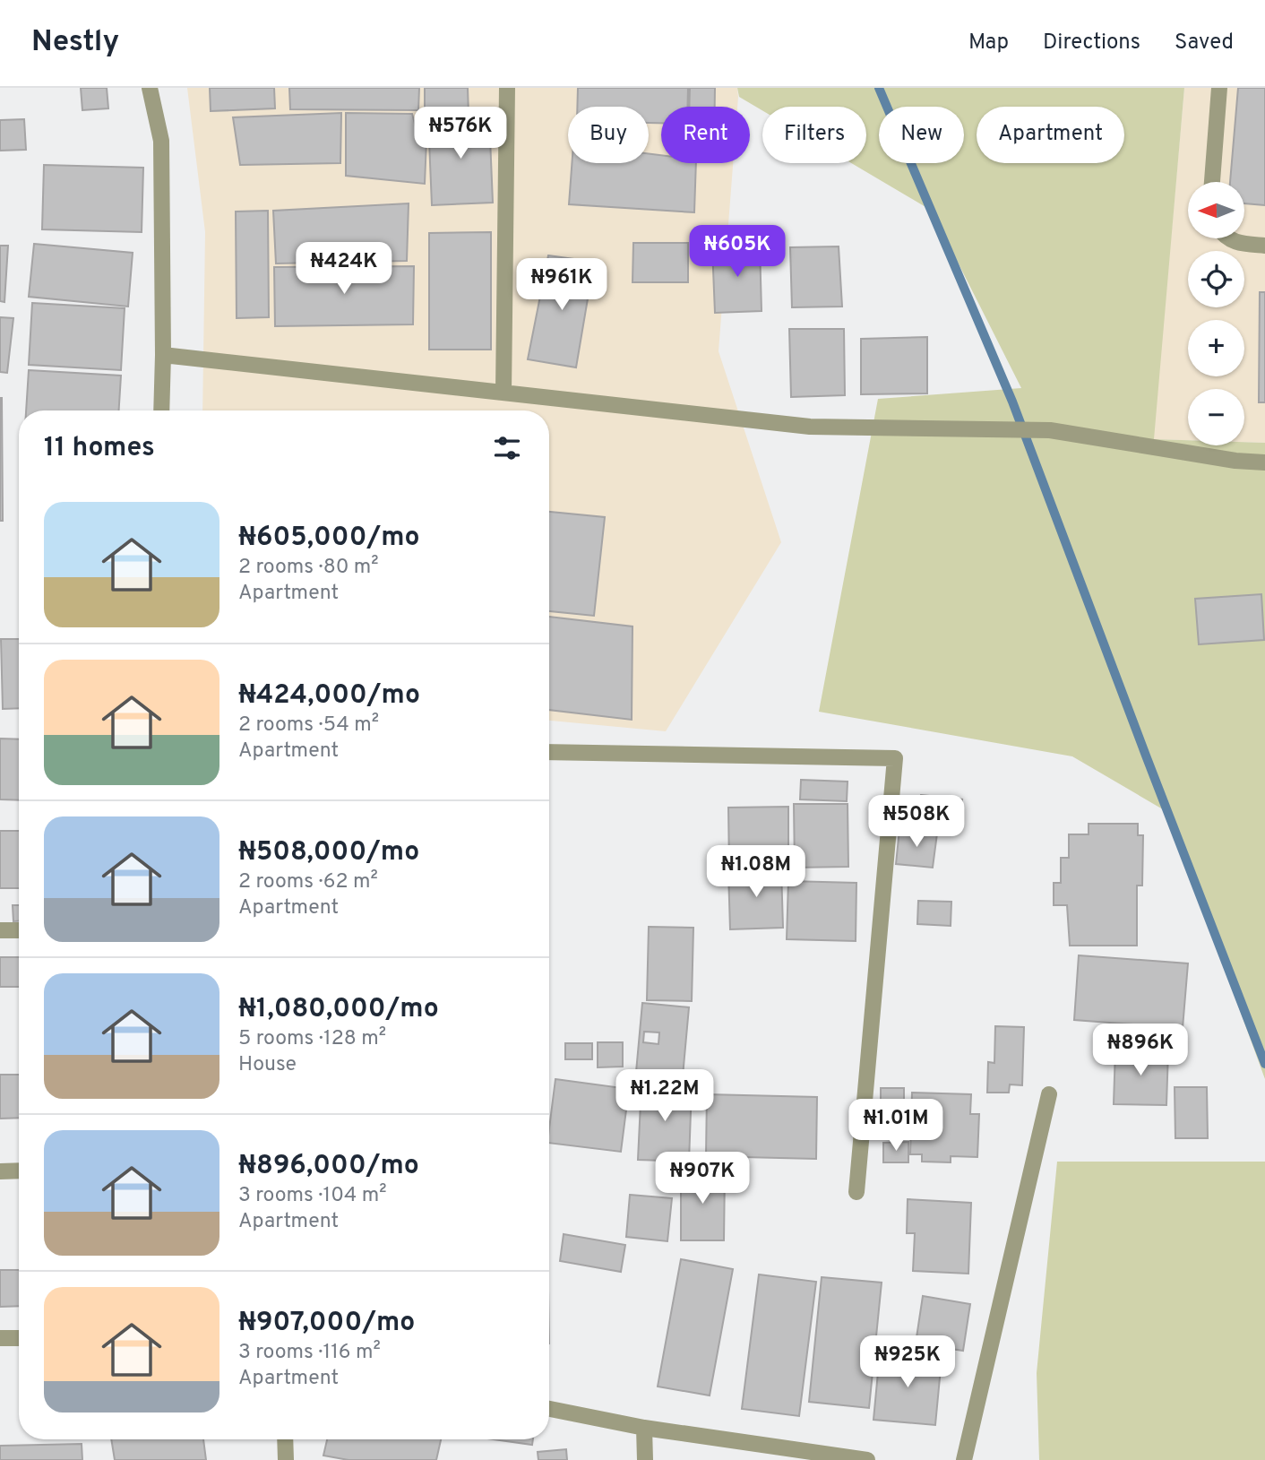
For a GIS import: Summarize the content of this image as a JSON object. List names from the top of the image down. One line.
{"north":"left","page":{"header":"Nestly","nav":["Map","Directions","Saved"],"price":["₦576K","₦605K","₦424K","₦961K","₦508K","₦1.08M","₦896K","₦1.22M","₦1.01M","₦907K","₦925K"],"chip":["Buy","Rent","Filters","New","Apartment"],"map_buttons":["+","−"],"heading":"11 homes","list":[{"name":"₦605,000/mo","note":"2 rooms · 80 m² · Apartment"},{"name":"₦424,000/mo","note":"2 rooms · 54 m² · Apartment"},{"name":"₦508,000/mo","note":"2 rooms · 62 m² · Apartment"},{"name":"₦1,080,000/mo","note":"5 rooms · 128 m² · House"},{"name":"₦896,000/mo","note":"3 rooms · 104 m² · Apartment"},{"name":"₦907,000/mo","note":"3 rooms · 116 m² · Apartment"}]}}
